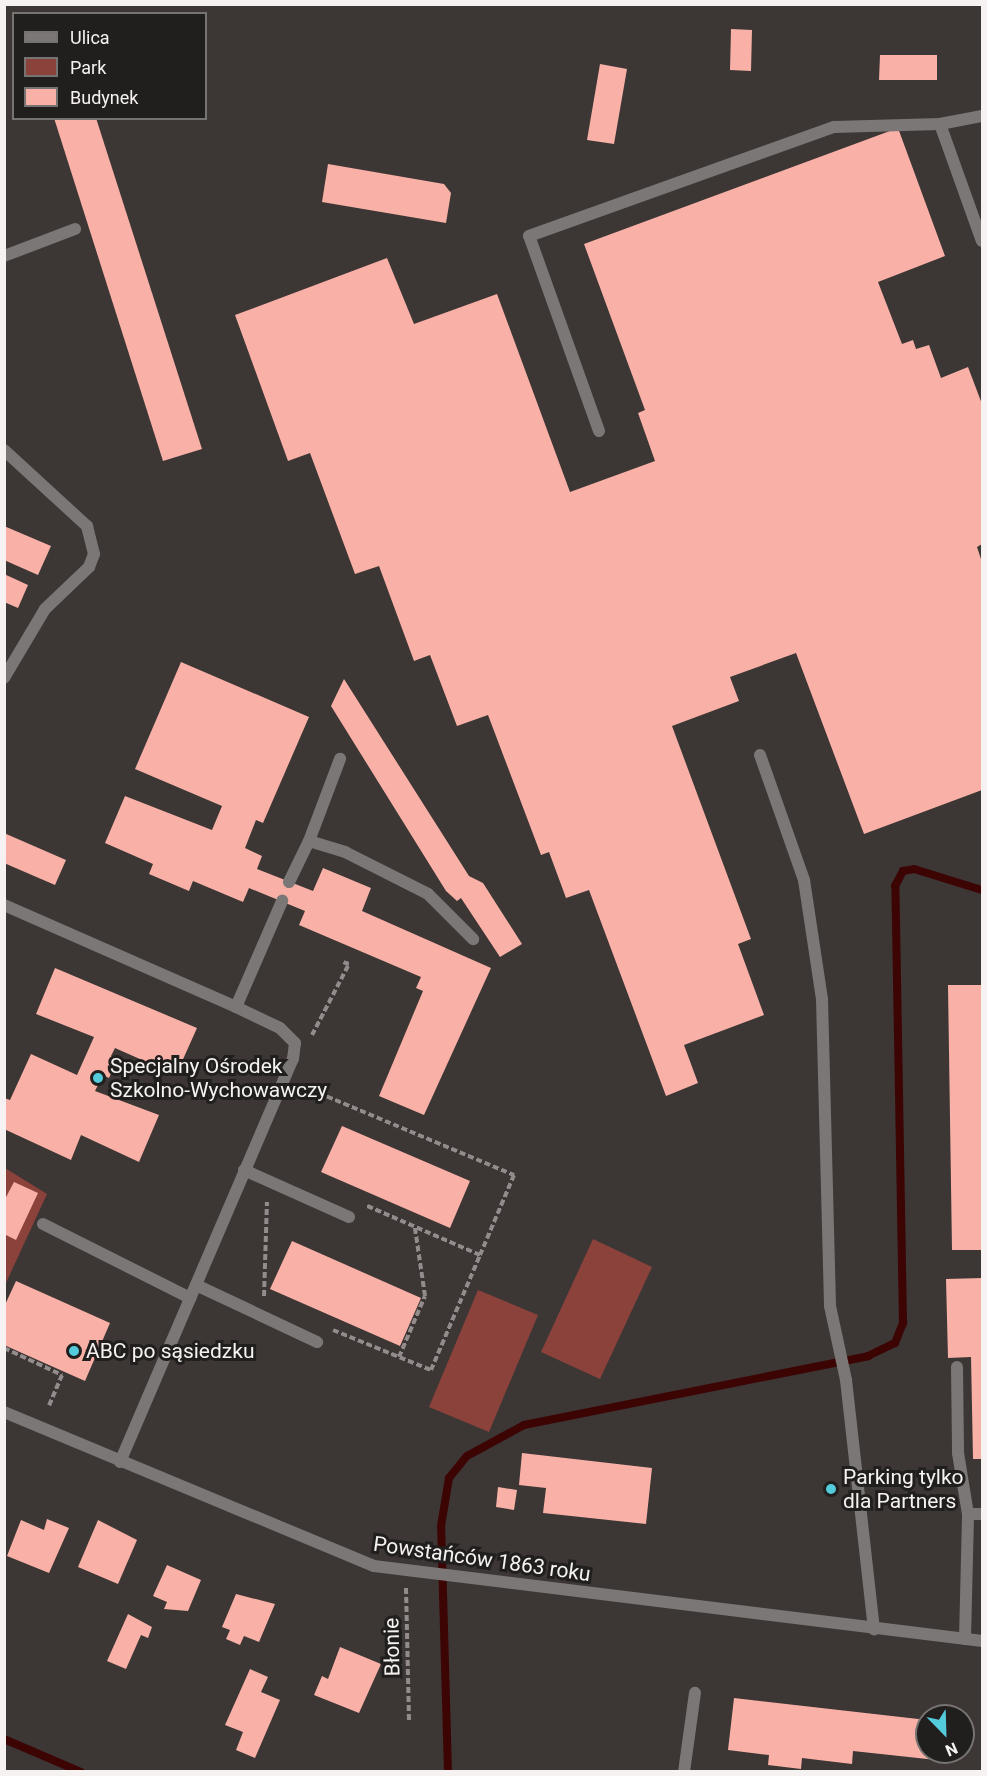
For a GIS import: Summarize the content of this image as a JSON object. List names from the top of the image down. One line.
{"streets":{"street":["Powstańców 1863 roku"],"path":["Błonie"]},"crossings":[["Powstańców 1863 roku","Błonie"]],"places":["Specjalny Ośrodek Szkolno-Wychowawczy","ABC po sąsiedzku","Parking tylko dla Partners"],"legend":["Ulica","Park","Budynek"],"north":"bottom right"}
